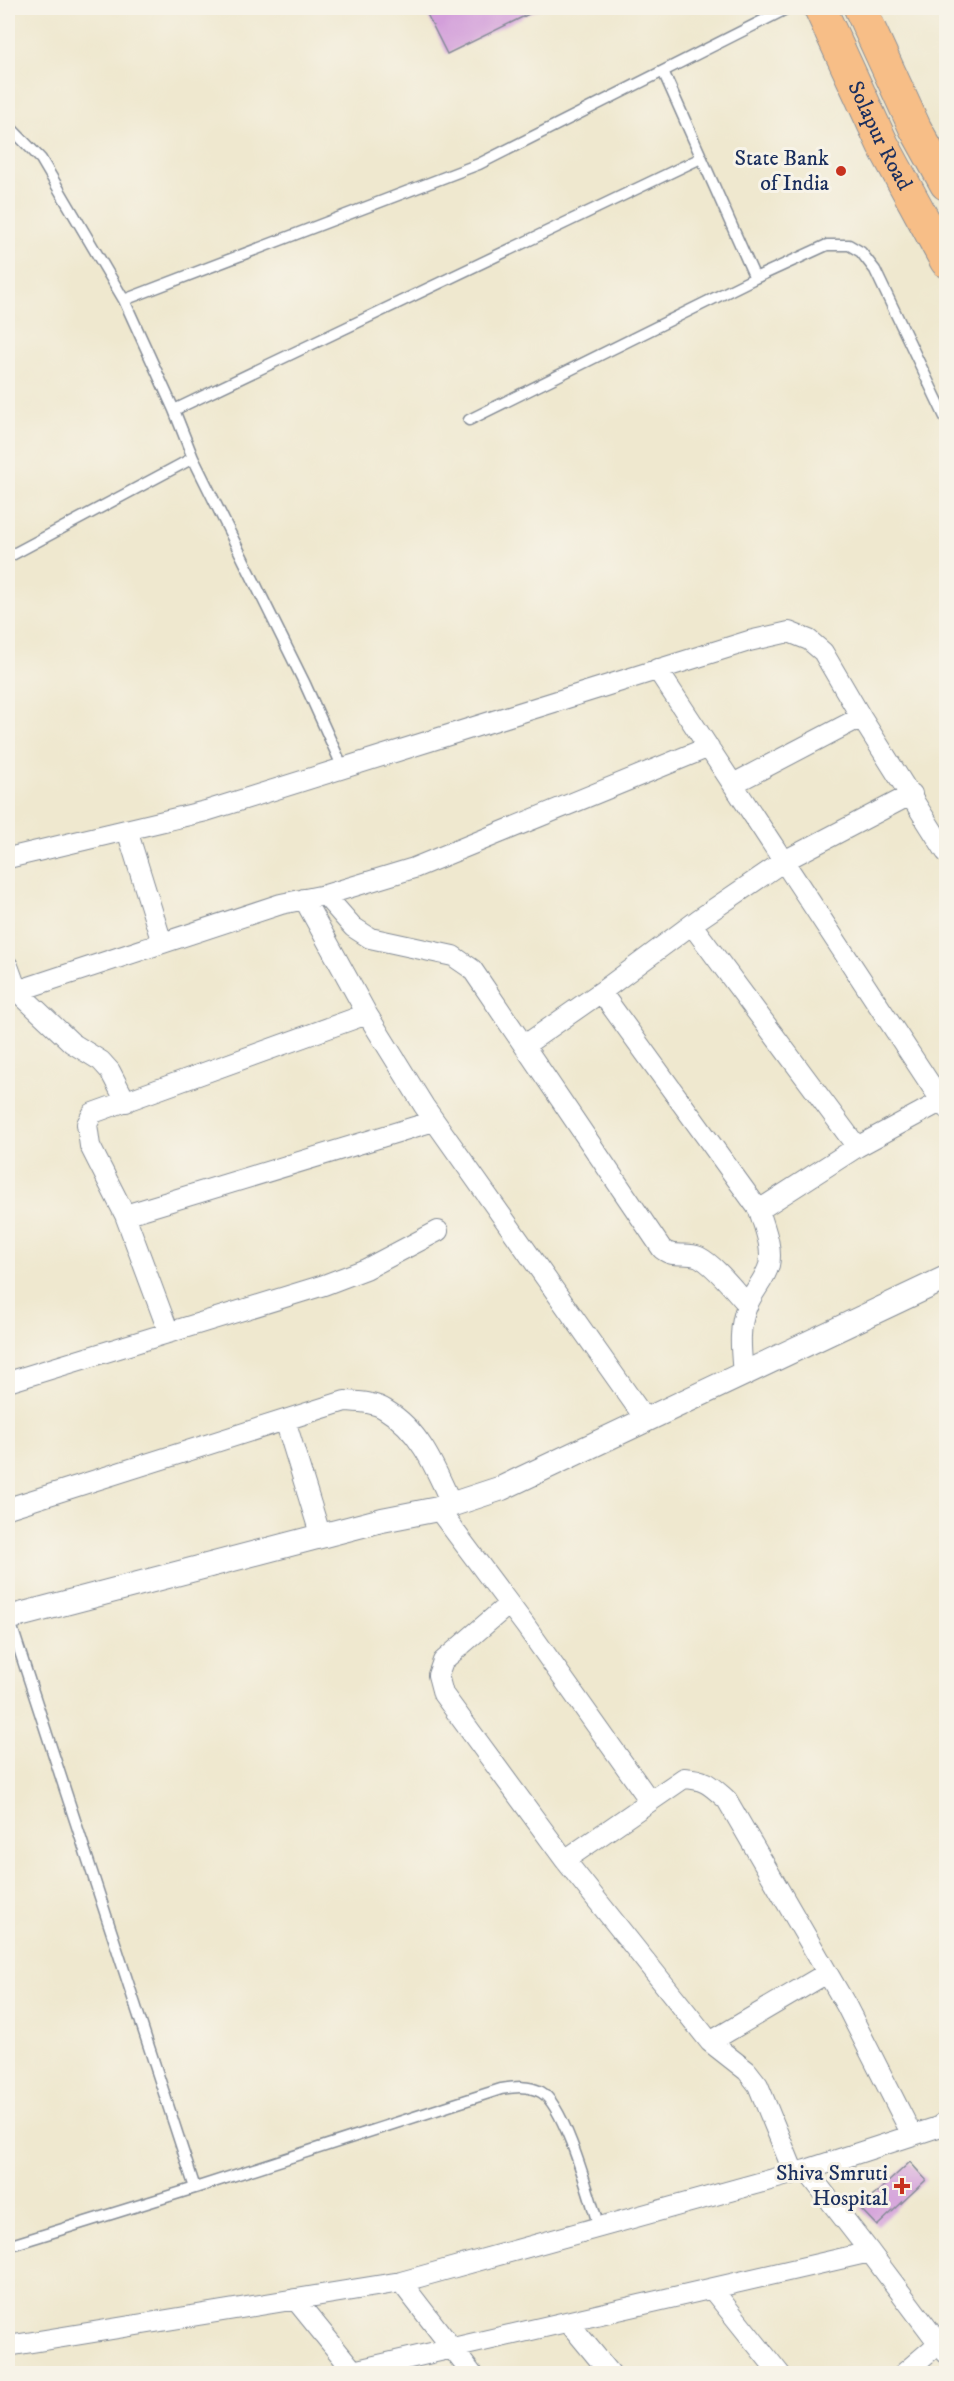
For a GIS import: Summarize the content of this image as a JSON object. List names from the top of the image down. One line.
{"streets":{"main road":["Solapur Road"]},"places":{"other":["State Bank of India"],"health":["Shiva Smruti Hospital"]}}
